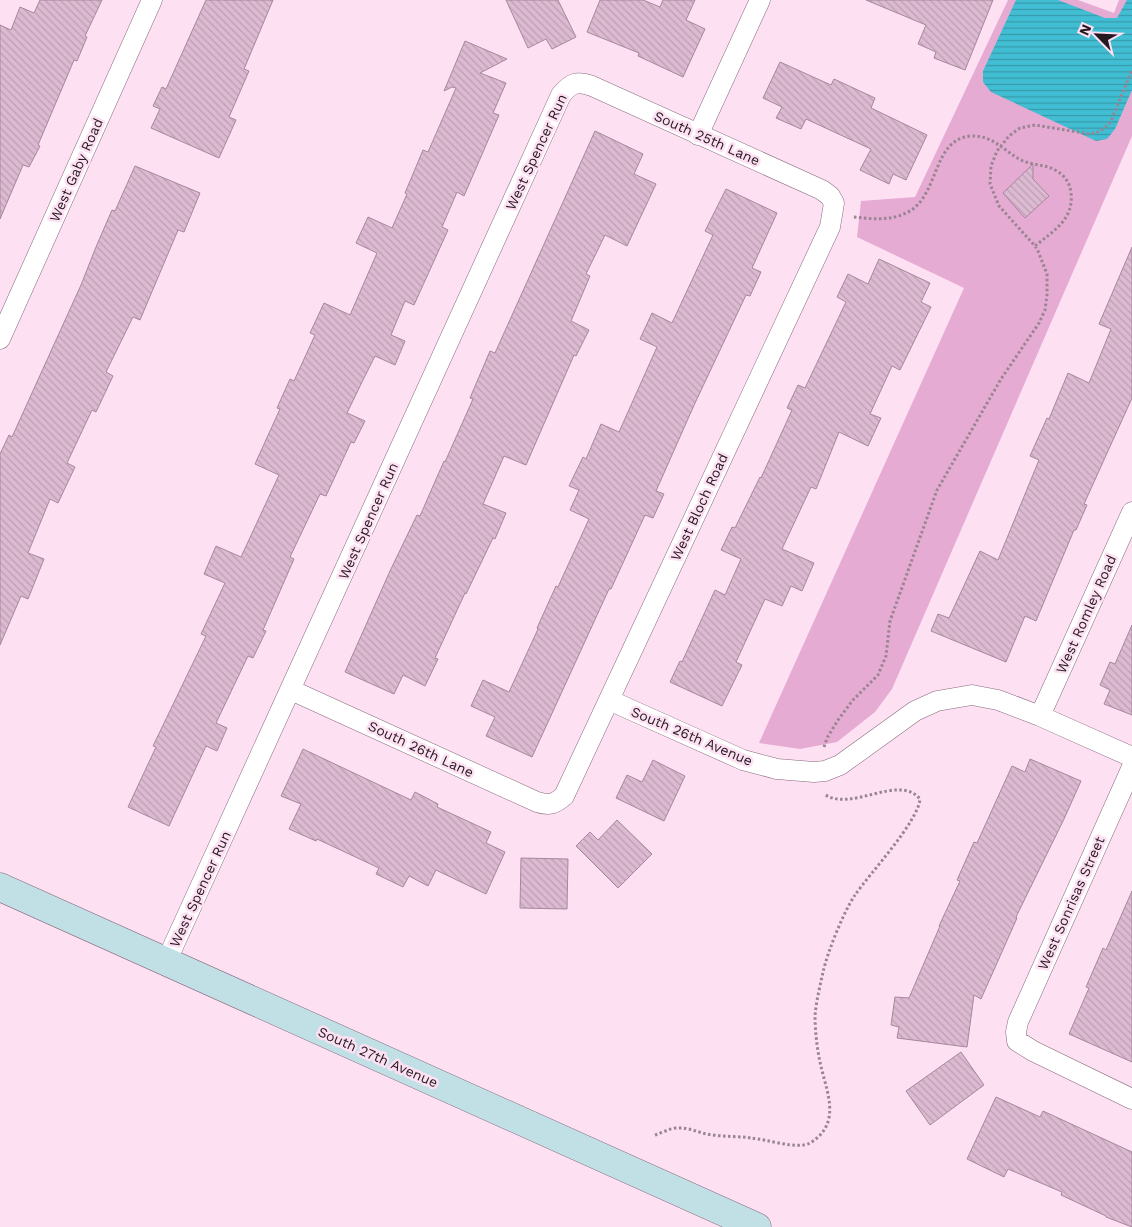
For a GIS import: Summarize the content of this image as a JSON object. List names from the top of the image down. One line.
{"streets":{"main road":["South 27th Avenue"],"street":["South 25th Lane","West Spencer Run","West Gaby Road","West Bloch Road","West Romley Road","South 26th Avenue","South 26th Lane","West Sonrisas Street"]},"crossings":[["South 25th Lane","West Spencer Run"],["South 25th Lane","West Bloch Road"],["West Spencer Run","South 26th Lane"],["West Spencer Run","South 27th Avenue"],["West Bloch Road","South 26th Avenue"],["West Bloch Road","South 26th Lane"]],"north":"top left"}
